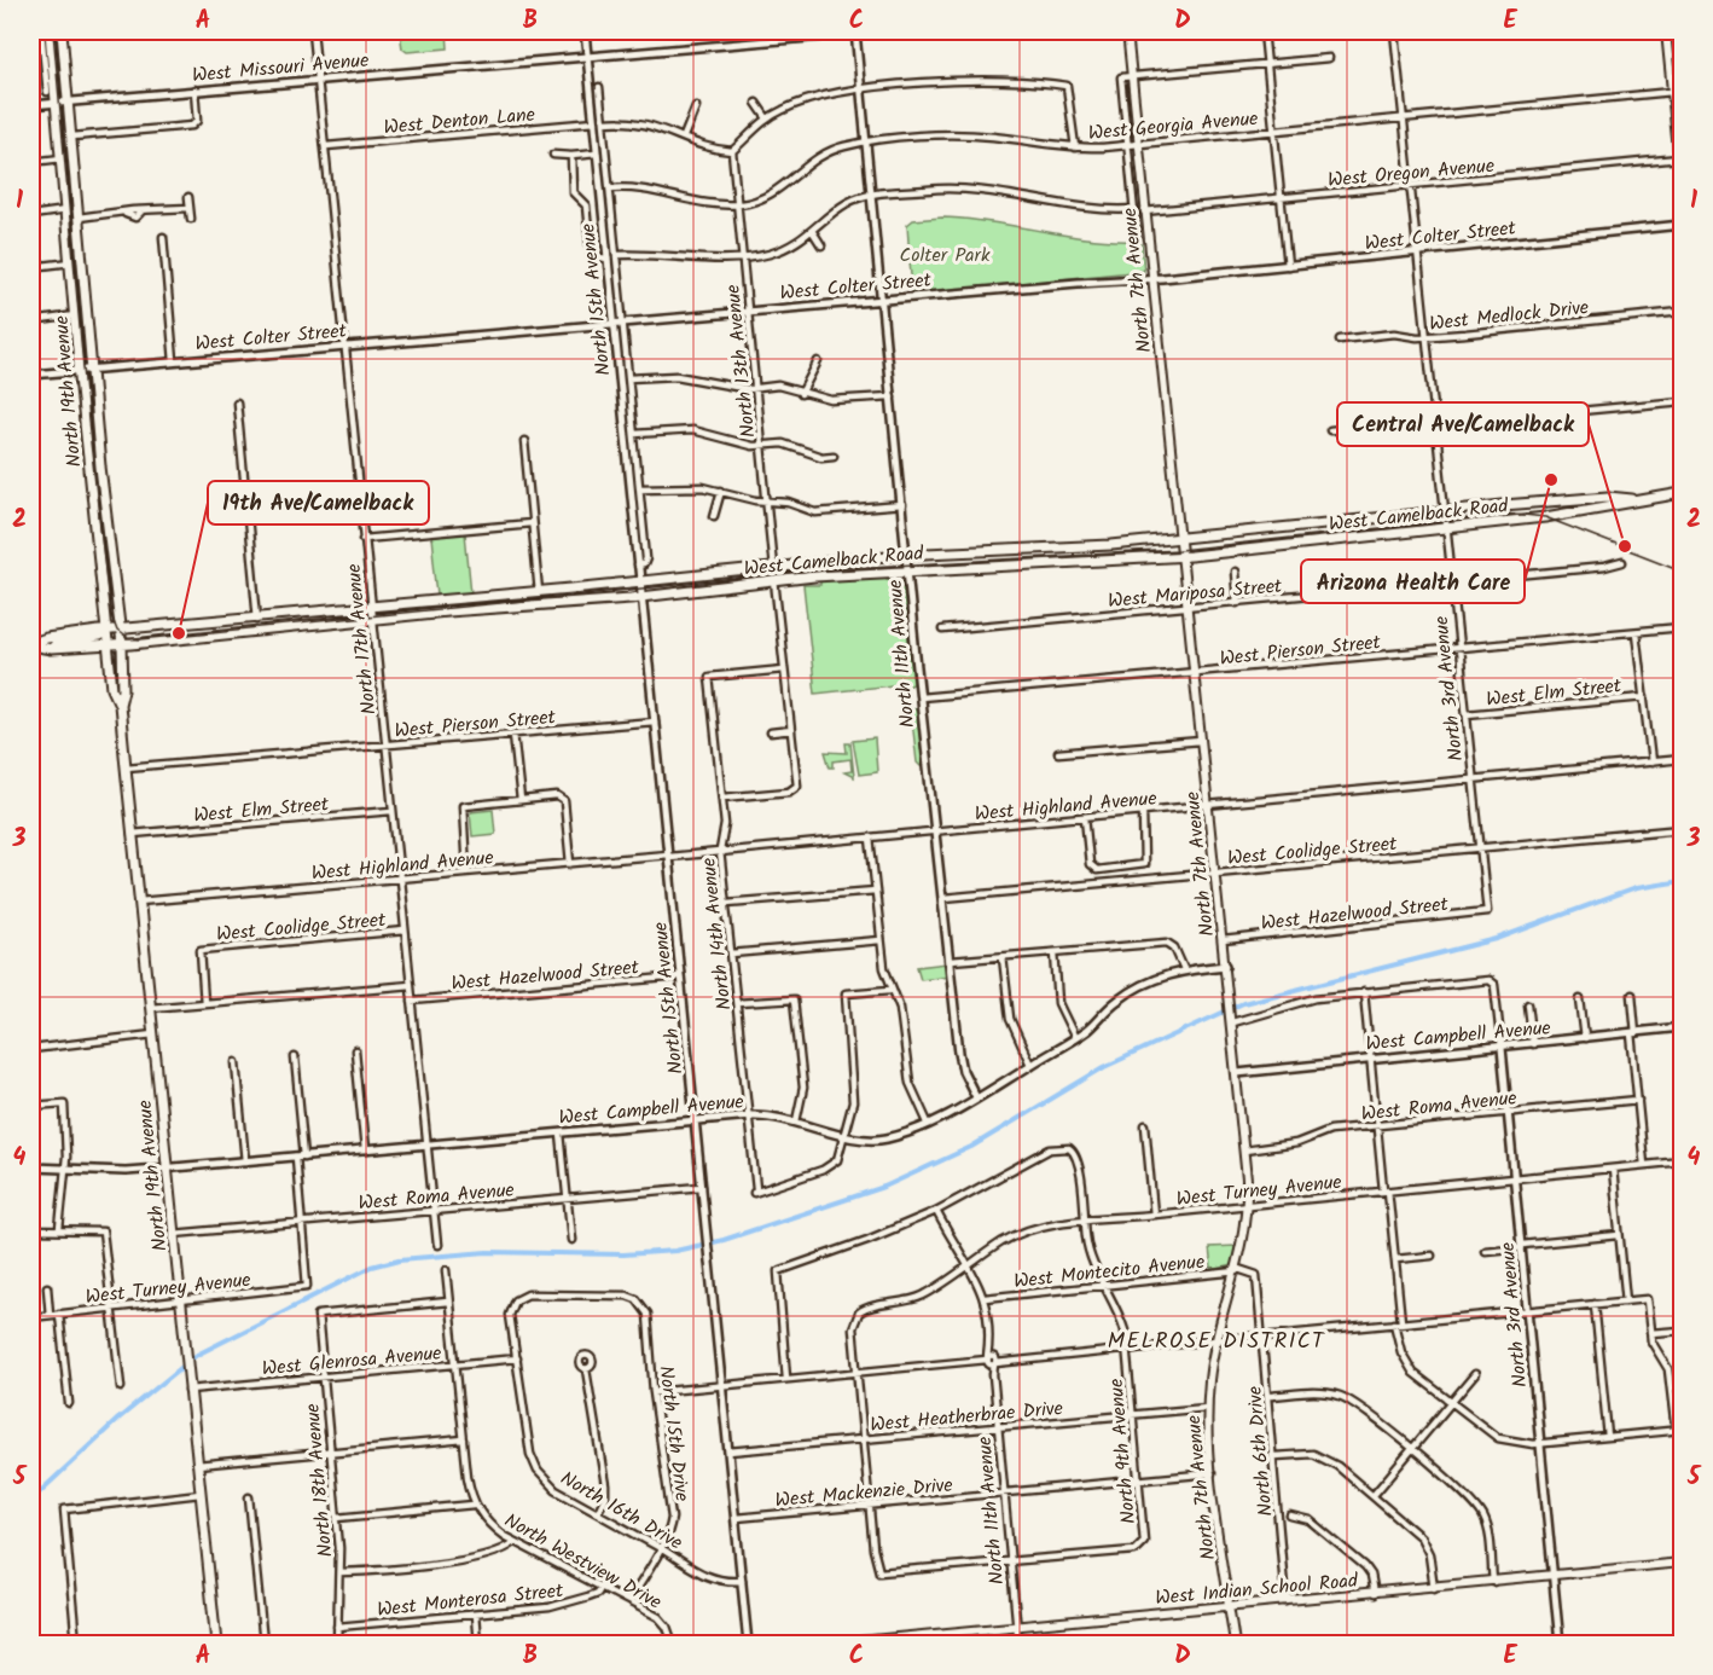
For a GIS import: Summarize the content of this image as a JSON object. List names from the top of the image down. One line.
{"streets":{"main road":["North 7th Avenue","North 19th Avenue","West Camelback Road","West Indian School Road"],"street":["West Missouri Avenue","West Denton Lane","West Georgia Avenue","West Oregon Avenue","West Colter Street","North 15th Avenue","West Medlock Drive","North 13th Avenue","West Mariposa Street","North 17th Avenue","West Pierson Street","North 11th Avenue","North 3rd Avenue","West Elm Street","West Highland Avenue","West Coolidge Street","West Hazelwood Street","North 14th Avenue","West Campbell Avenue","West Roma Avenue","West Turney Avenue","West Montecito Avenue","West Glenrosa Avenue","West Heatherbrae Drive","North 15th Drive","North 9th Avenue","North 6th Drive","North 18th Avenue","West Mackenzie Drive","North 16th Drive","North Westview Drive","West Monterosa Street"]},"crossings":[["West Missouri Avenue","North 15th Avenue"],["West Missouri Avenue","North 19th Avenue"],["West Missouri Avenue","North 17th Avenue"],["West Missouri Avenue","North 11th Avenue"],["West Denton Lane","North 15th Avenue"],["West Denton Lane","North 17th Avenue"],["West Georgia Avenue","North 7th Avenue"],["West Georgia Avenue","North 15th Avenue"],["West Georgia Avenue","North 13th Avenue"],["West Georgia Avenue","North 11th Avenue"],["West Georgia Avenue","North 3rd Avenue"],["West Oregon Avenue","North 7th Avenue"],["West Oregon Avenue","North 3rd Avenue"],["West Colter Street","North 7th Avenue"],["West Colter Street","North 15th Avenue"],["West Colter Street","North 13th Avenue"],["West Colter Street","North 19th Avenue"],["West Colter Street","North 17th Avenue"],["West Colter Street","North 11th Avenue"],["West Colter Street","North 3rd Avenue"],["North 7th Avenue","West Camelback Road"],["North 7th Avenue","West Mariposa Street"],["North 7th Avenue","West Pierson Street"],["North 7th Avenue","West Highland Avenue"],["North 7th Avenue","West Coolidge Street"],["North 7th Avenue","West Hazelwood Street"],["North 7th Avenue","West Campbell Avenue"],["North 7th Avenue","West Roma Avenue"],["North 7th Avenue","West Turney Avenue"],["North 7th Avenue","West Montecito Avenue"],["North 7th Avenue","West Heatherbrae Drive"],["North 7th Avenue","North 6th Drive"],["North 7th Avenue","West Mackenzie Drive"],["North 7th Avenue","West Indian School Road"],["North 15th Avenue","West Camelback Road"],["North 15th Avenue","West Pierson Street"],["North 15th Avenue","West Highland Avenue"],["North 15th Avenue","West Hazelwood Street"],["North 15th Avenue","West Campbell Avenue"],["North 15th Avenue","West Roma Avenue"],["North 15th Avenue","West Heatherbrae Drive"],["North 15th Avenue","West Mackenzie Drive"],["North 15th Avenue","North 16th Drive"],["West Medlock Drive","North 3rd Avenue"],["North 13th Avenue","West Camelback Road"],["North 19th Avenue","West Camelback Road"],["North 19th Avenue","West Pierson Street"],["North 19th Avenue","West Elm Street"],["North 19th Avenue","West Highland Avenue"],["North 19th Avenue","West Campbell Avenue"],["North 19th Avenue","West Roma Avenue"],["North 19th Avenue","West Turney Avenue"],["North 19th Avenue","West Glenrosa Avenue"],["West Camelback Road","North 17th Avenue"],["West Camelback Road","North 11th Avenue"],["West Camelback Road","North 3rd Avenue"],["West Mariposa Street","North 3rd Avenue"],["North 17th Avenue","West Pierson Street"],["North 17th Avenue","West Elm Street"],["North 17th Avenue","West Highland Avenue"],["North 17th Avenue","West Coolidge Street"],["North 17th Avenue","West Hazelwood Street"],["North 17th Avenue","West Campbell Avenue"],["North 17th Avenue","West Roma Avenue"],["West Pierson Street","North 11th Avenue"],["West Pierson Street","North 3rd Avenue"],["North 11th Avenue","West Highland Avenue"],["North 11th Avenue","West Coolidge Street"],["North 11th Avenue","West Campbell Avenue"],["North 11th Avenue","West Heatherbrae Drive"],["North 11th Avenue","North 9th Avenue"],["North 11th Avenue","West Mackenzie Drive"],["North 11th Avenue","West Indian School Road"],["North 3rd Avenue","West Elm Street"],["North 3rd Avenue","West Highland Avenue"],["North 3rd Avenue","West Coolidge Street"],["North 3rd Avenue","West Hazelwood Street"],["North 3rd Avenue","West Campbell Avenue"],["North 3rd Avenue","West Roma Avenue"],["North 3rd Avenue","West Turney Avenue"],["North 3rd Avenue","West Indian School Road"],["West Highland Avenue","North 14th Avenue"],["North 14th Avenue","West Campbell Avenue"],["West Roma Avenue","West Turney Avenue"],["West Turney Avenue","North 9th Avenue"],["West Montecito Avenue","North 9th Avenue"],["West Montecito Avenue","North 6th Drive"],["West Glenrosa Avenue","North 18th Avenue"],["West Glenrosa Avenue","North 16th Drive"],["West Heatherbrae Drive","North 9th Avenue"],["North 15th Drive","North 16th Drive"],["North 15th Drive","North Westview Drive"],["North 9th Avenue","West Mackenzie Drive"],["North 6th Drive","West Indian School Road"],["North 18th Avenue","West Monterosa Street"],["North Westview Drive","West Monterosa Street"]],"districts":["MELROSE DISTRICT"],"parks":["Colter Park"],"places":["Arizona Health Care","Central Ave/Camelback","19th Ave/Camelback"],"grid":{"columns":["A","B","C","D","E"],"rows":["1","2","3","4","5"]}}
